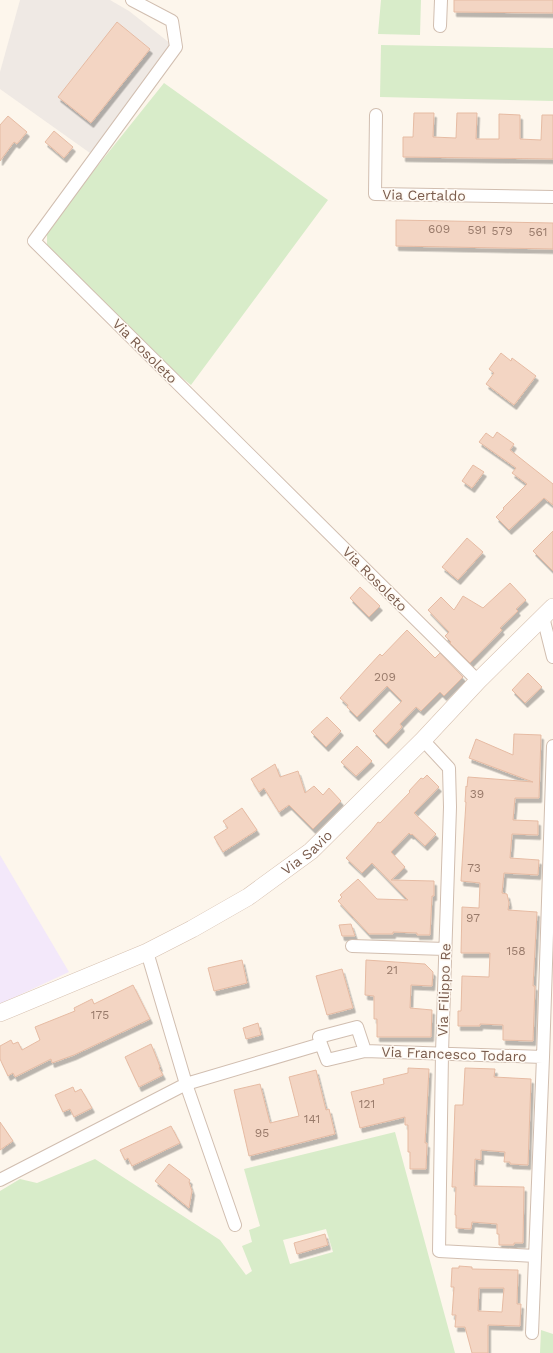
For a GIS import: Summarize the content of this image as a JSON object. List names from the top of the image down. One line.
{"streets":{"street":["Via Certaldo","Via Rosoleto","Via Savio","Via Filippo Re","Via Francesco Todaro"]},"crossings":[["Via Rosoleto","Via Savio"],["Via Savio","Via Filippo Re"],["Via Filippo Re","Via Francesco Todaro"]],"house_numbers":["609","591","579","561","209","39","73","97","158","21","175","121","141","95"]}
